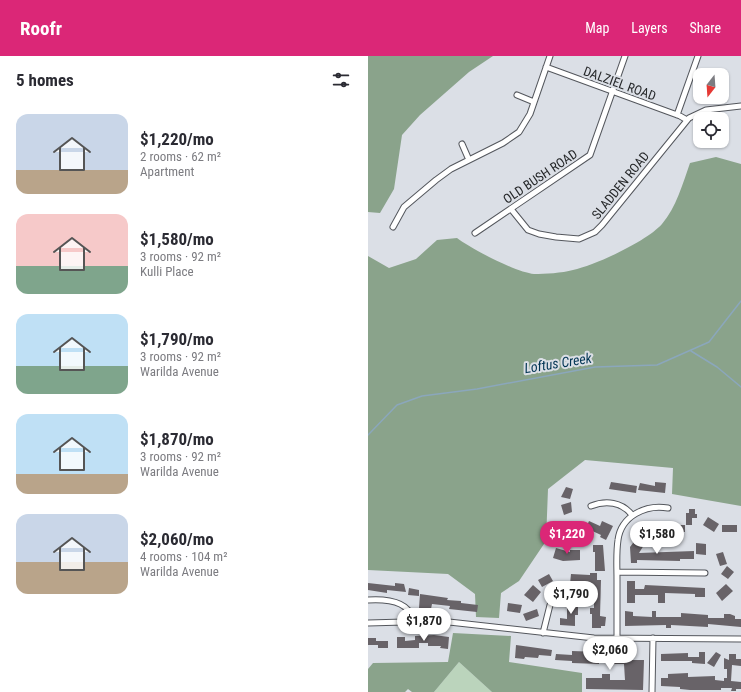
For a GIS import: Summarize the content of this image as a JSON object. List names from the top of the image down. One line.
{"streets":{"street":["DALZIEL ROAD","OLD BUSH ROAD","SLADDEN ROAD"]},"crossings":[["DALZIEL ROAD","OLD BUSH ROAD"],["DALZIEL ROAD","SLADDEN ROAD"],["OLD BUSH ROAD","SLADDEN ROAD"]],"water":["Loftus Creek"],"north":"bottom","page":{"header":"Roofr","nav":["Map","Layers","Share"],"heading":"5 homes","list":[{"name":"$1,220/mo","note":"2 rooms · 62 m² · Apartment"},{"name":"$1,580/mo","note":"3 rooms · 92 m² · Kulli Place"},{"name":"$1,790/mo","note":"3 rooms · 92 m² · Warilda Avenue"},{"name":"$1,870/mo","note":"3 rooms · 92 m² · Warilda Avenue"},{"name":"$2,060/mo","note":"4 rooms · 104 m² · Warilda Avenue"}],"price":["$1,220","$1,580","$1,790","$1,870","$2,060"]}}
